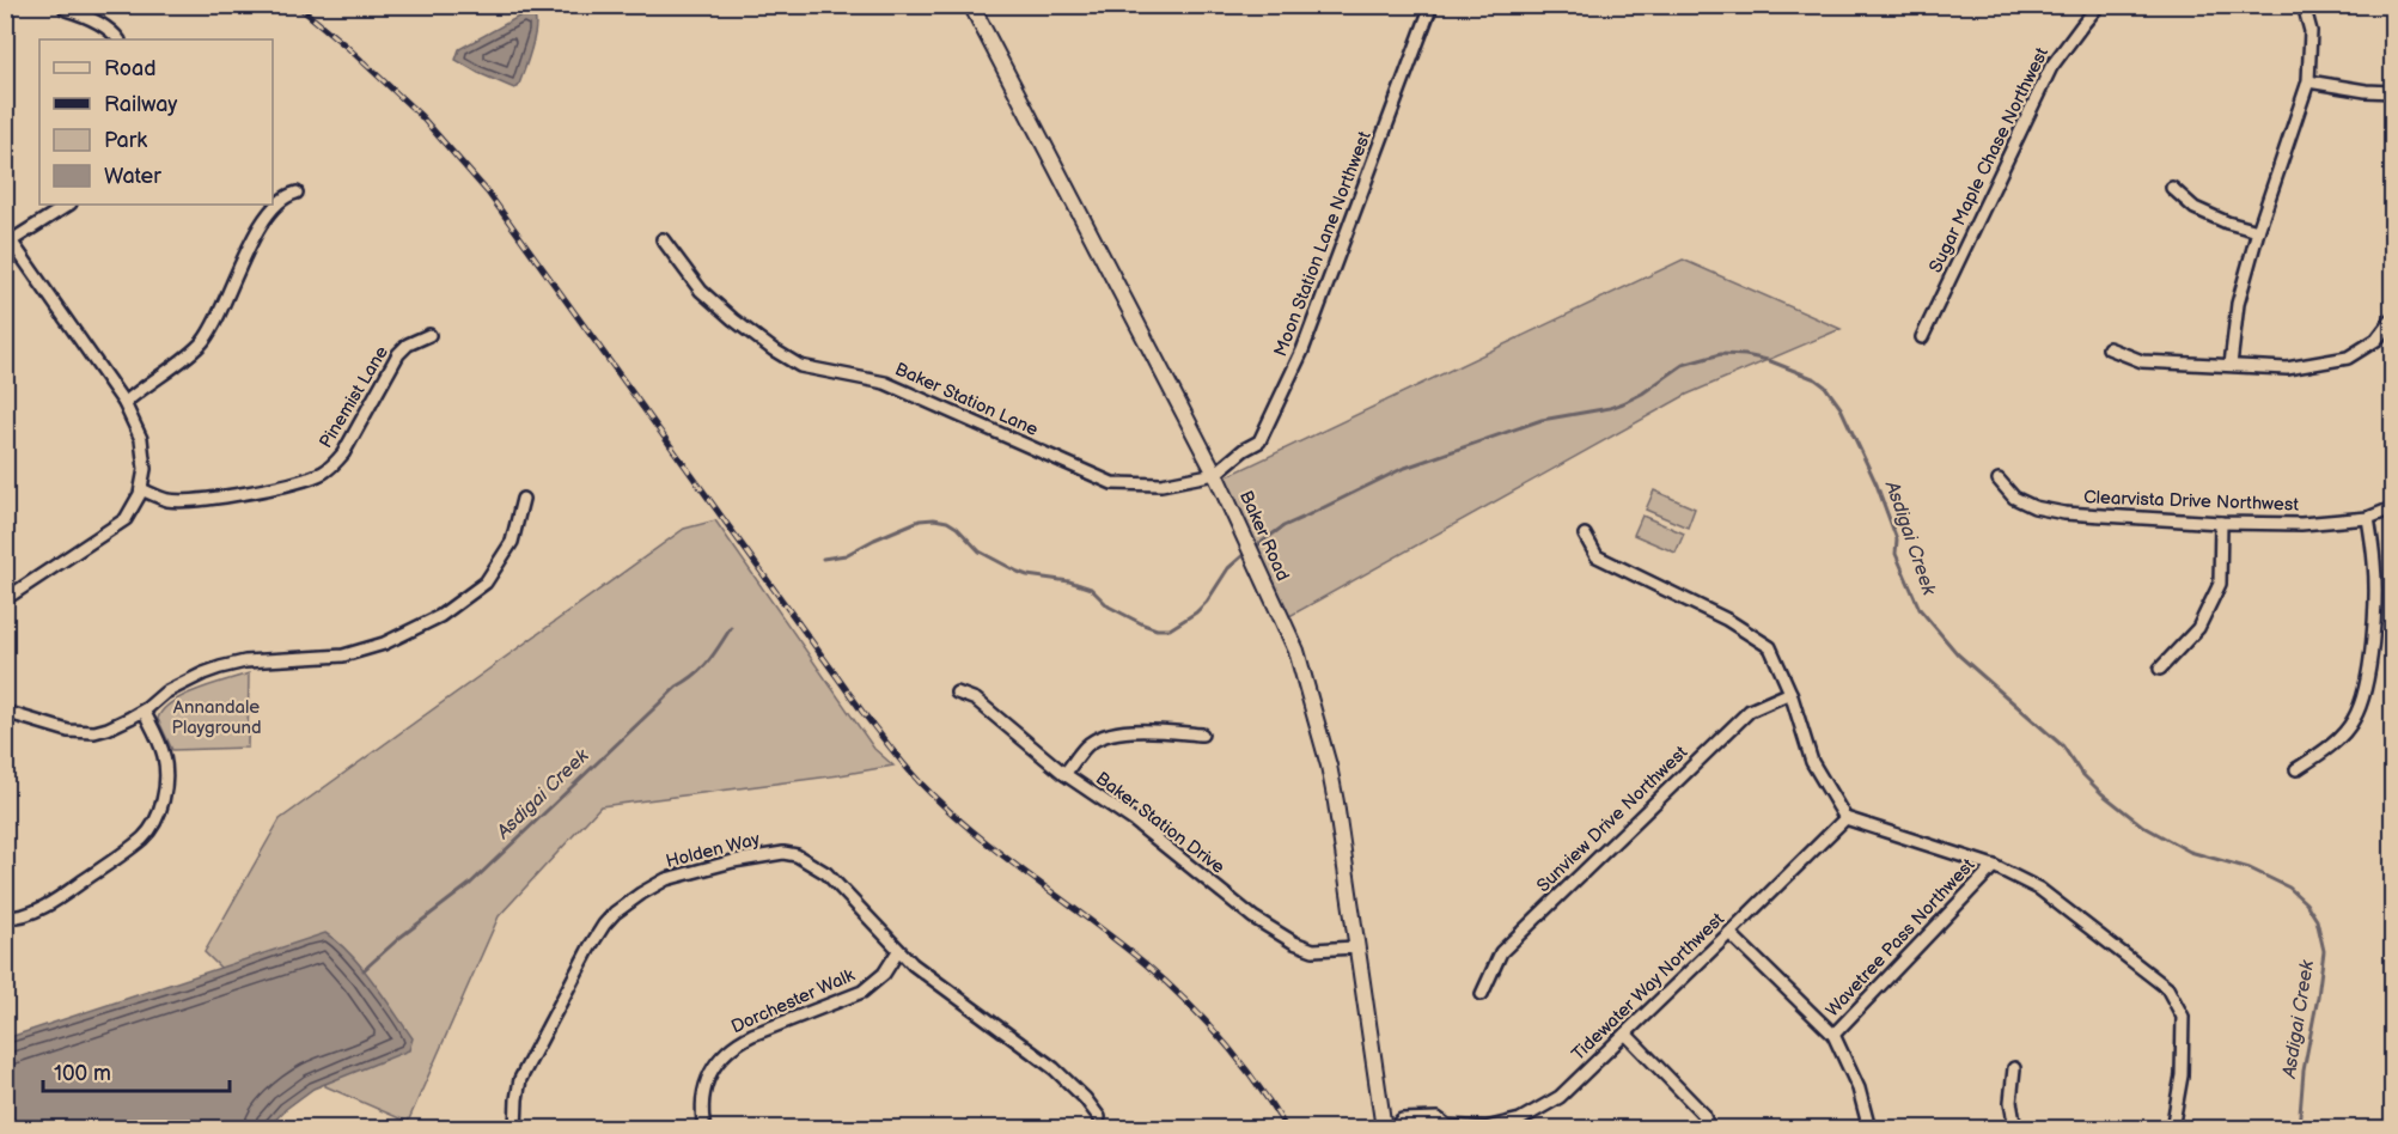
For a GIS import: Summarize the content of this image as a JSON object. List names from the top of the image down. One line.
{"streets":{"main road":["Baker Road"],"street":["Sugar Maple Chase Northwest","Moon Station Lane Northwest","Pinemist Lane","Baker Station Lane","Clearvista Drive Northwest","Sunview Drive Northwest","Baker Station Drive","Holden Way","Wavetree Pass Northwest","Tidewater Way Northwest","Dorchester Walk"]},"crossings":[["Moon Station Lane Northwest","Baker Station Lane"],["Moon Station Lane Northwest","Baker Road"],["Baker Station Lane","Baker Road"],["Baker Road","Baker Station Drive"],["Holden Way","Dorchester Walk"]],"water":["Asdigai Creek"],"parks":["Annandale Playground"],"legend":["Road","Railway","Park","Water"],"scale_bar":"100 m"}
